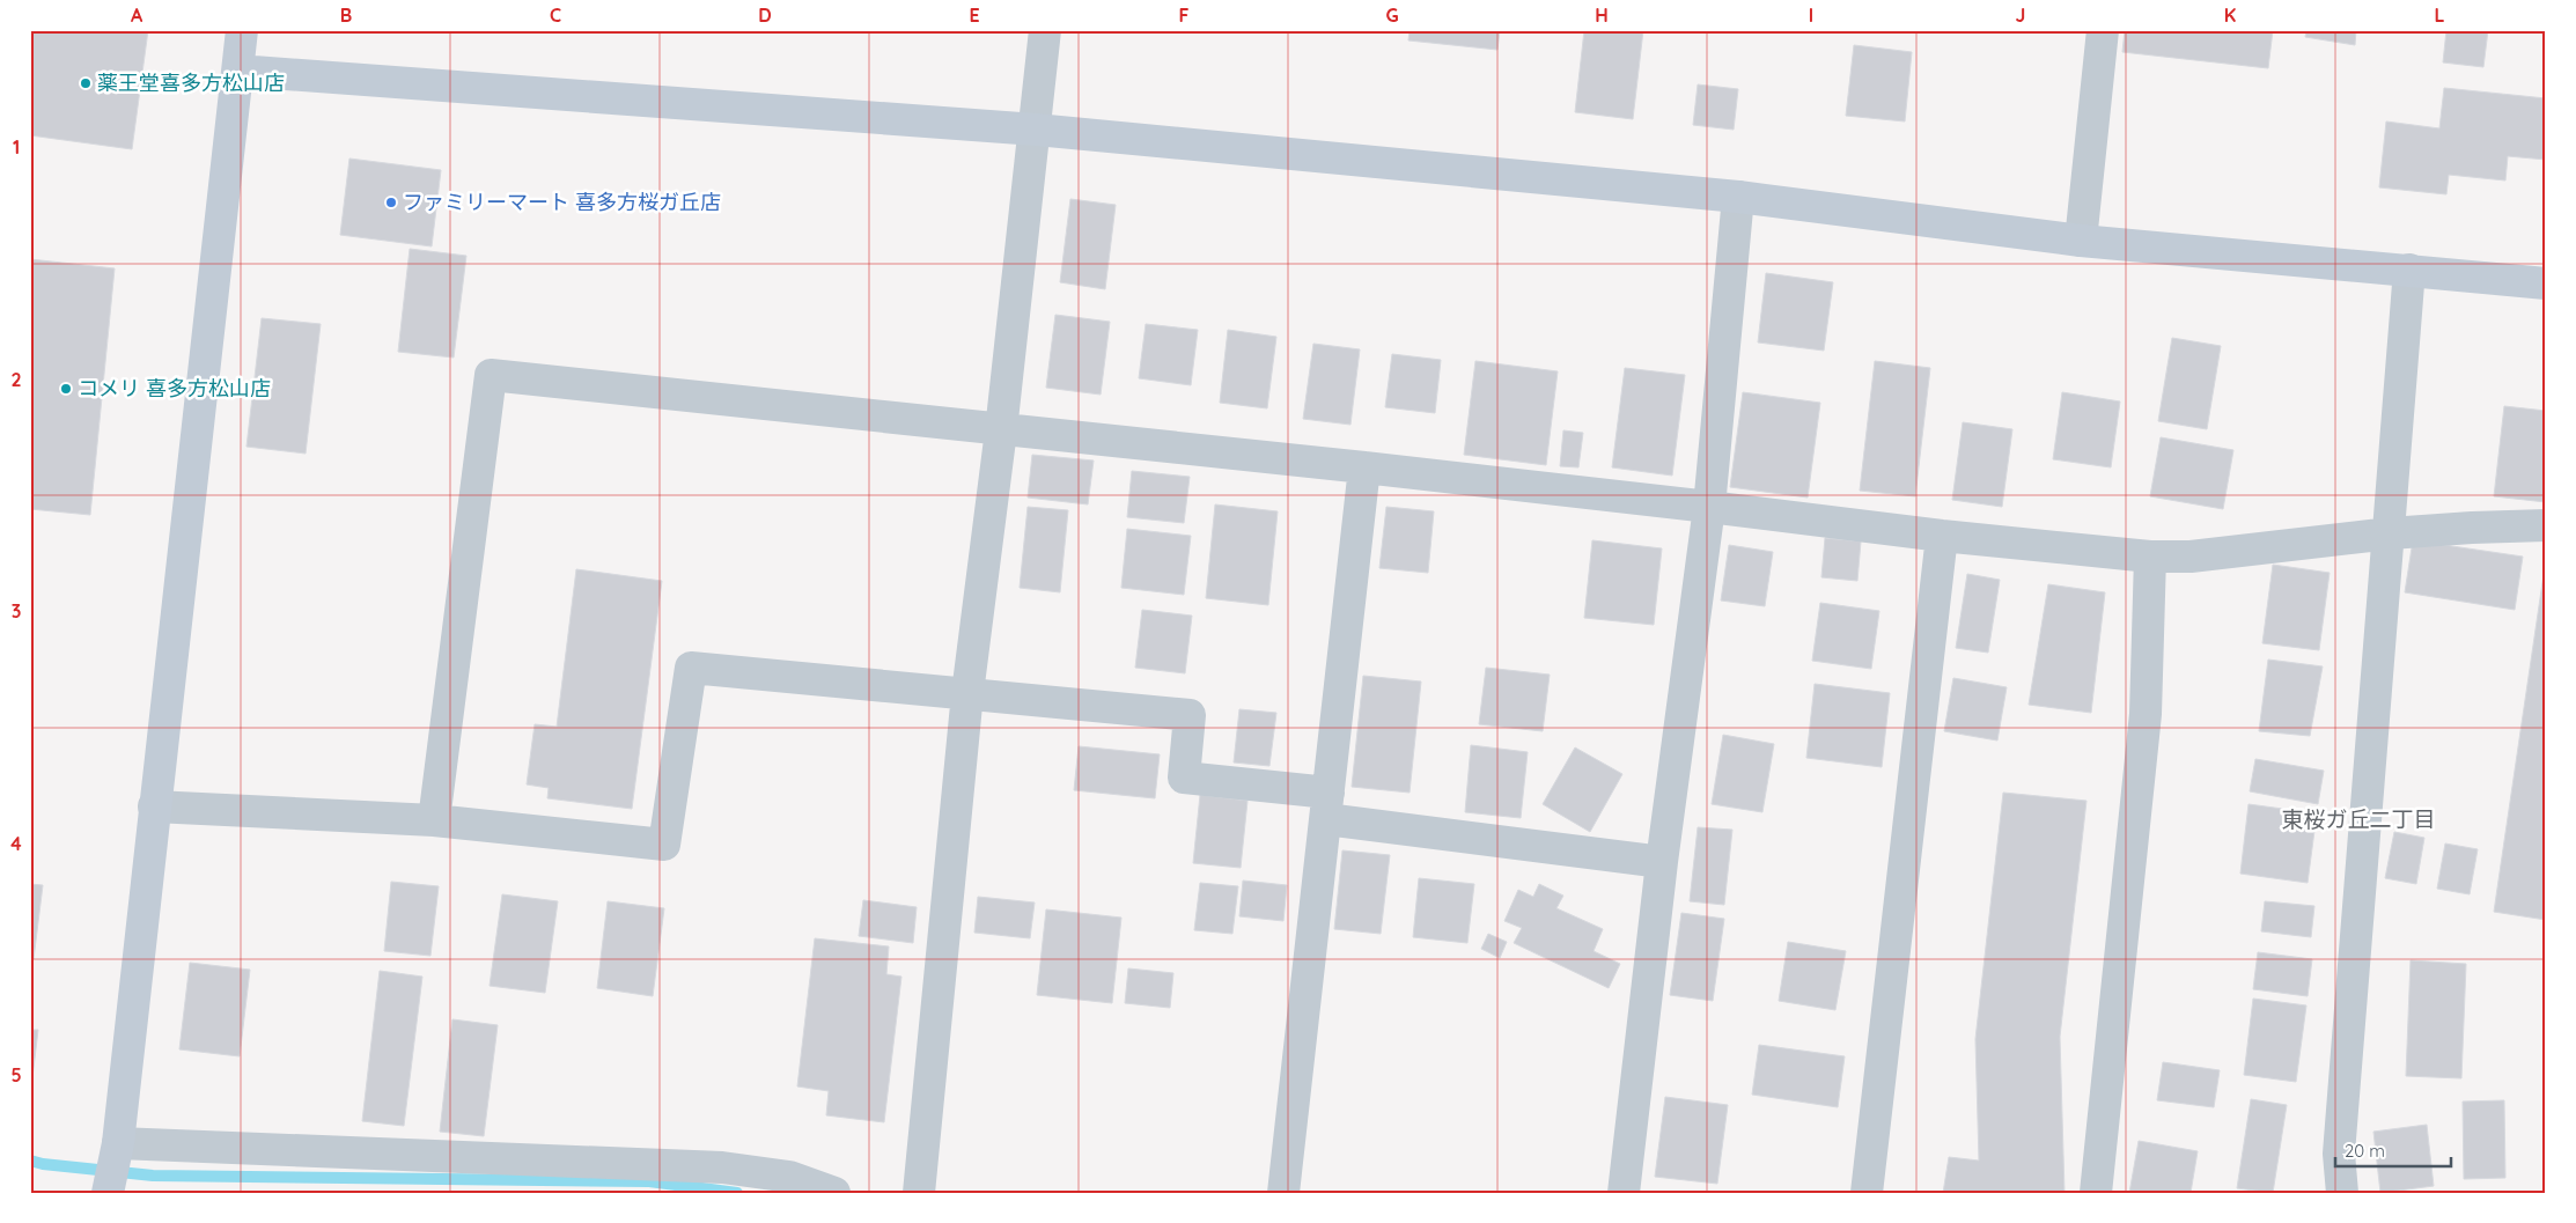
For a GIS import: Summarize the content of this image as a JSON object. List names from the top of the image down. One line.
{"districts":["東桜ガ丘二丁目"],"places":["薬王堂喜多方松山店","ファミリーマート 喜多方桜ガ丘店","コメリ 喜多方松山店"],"scale_bar":"20 m","grid":{"columns":["A","B","C","D","E","F","G","H","I","J","K","L"],"rows":["1","2","3","4","5"]}}
